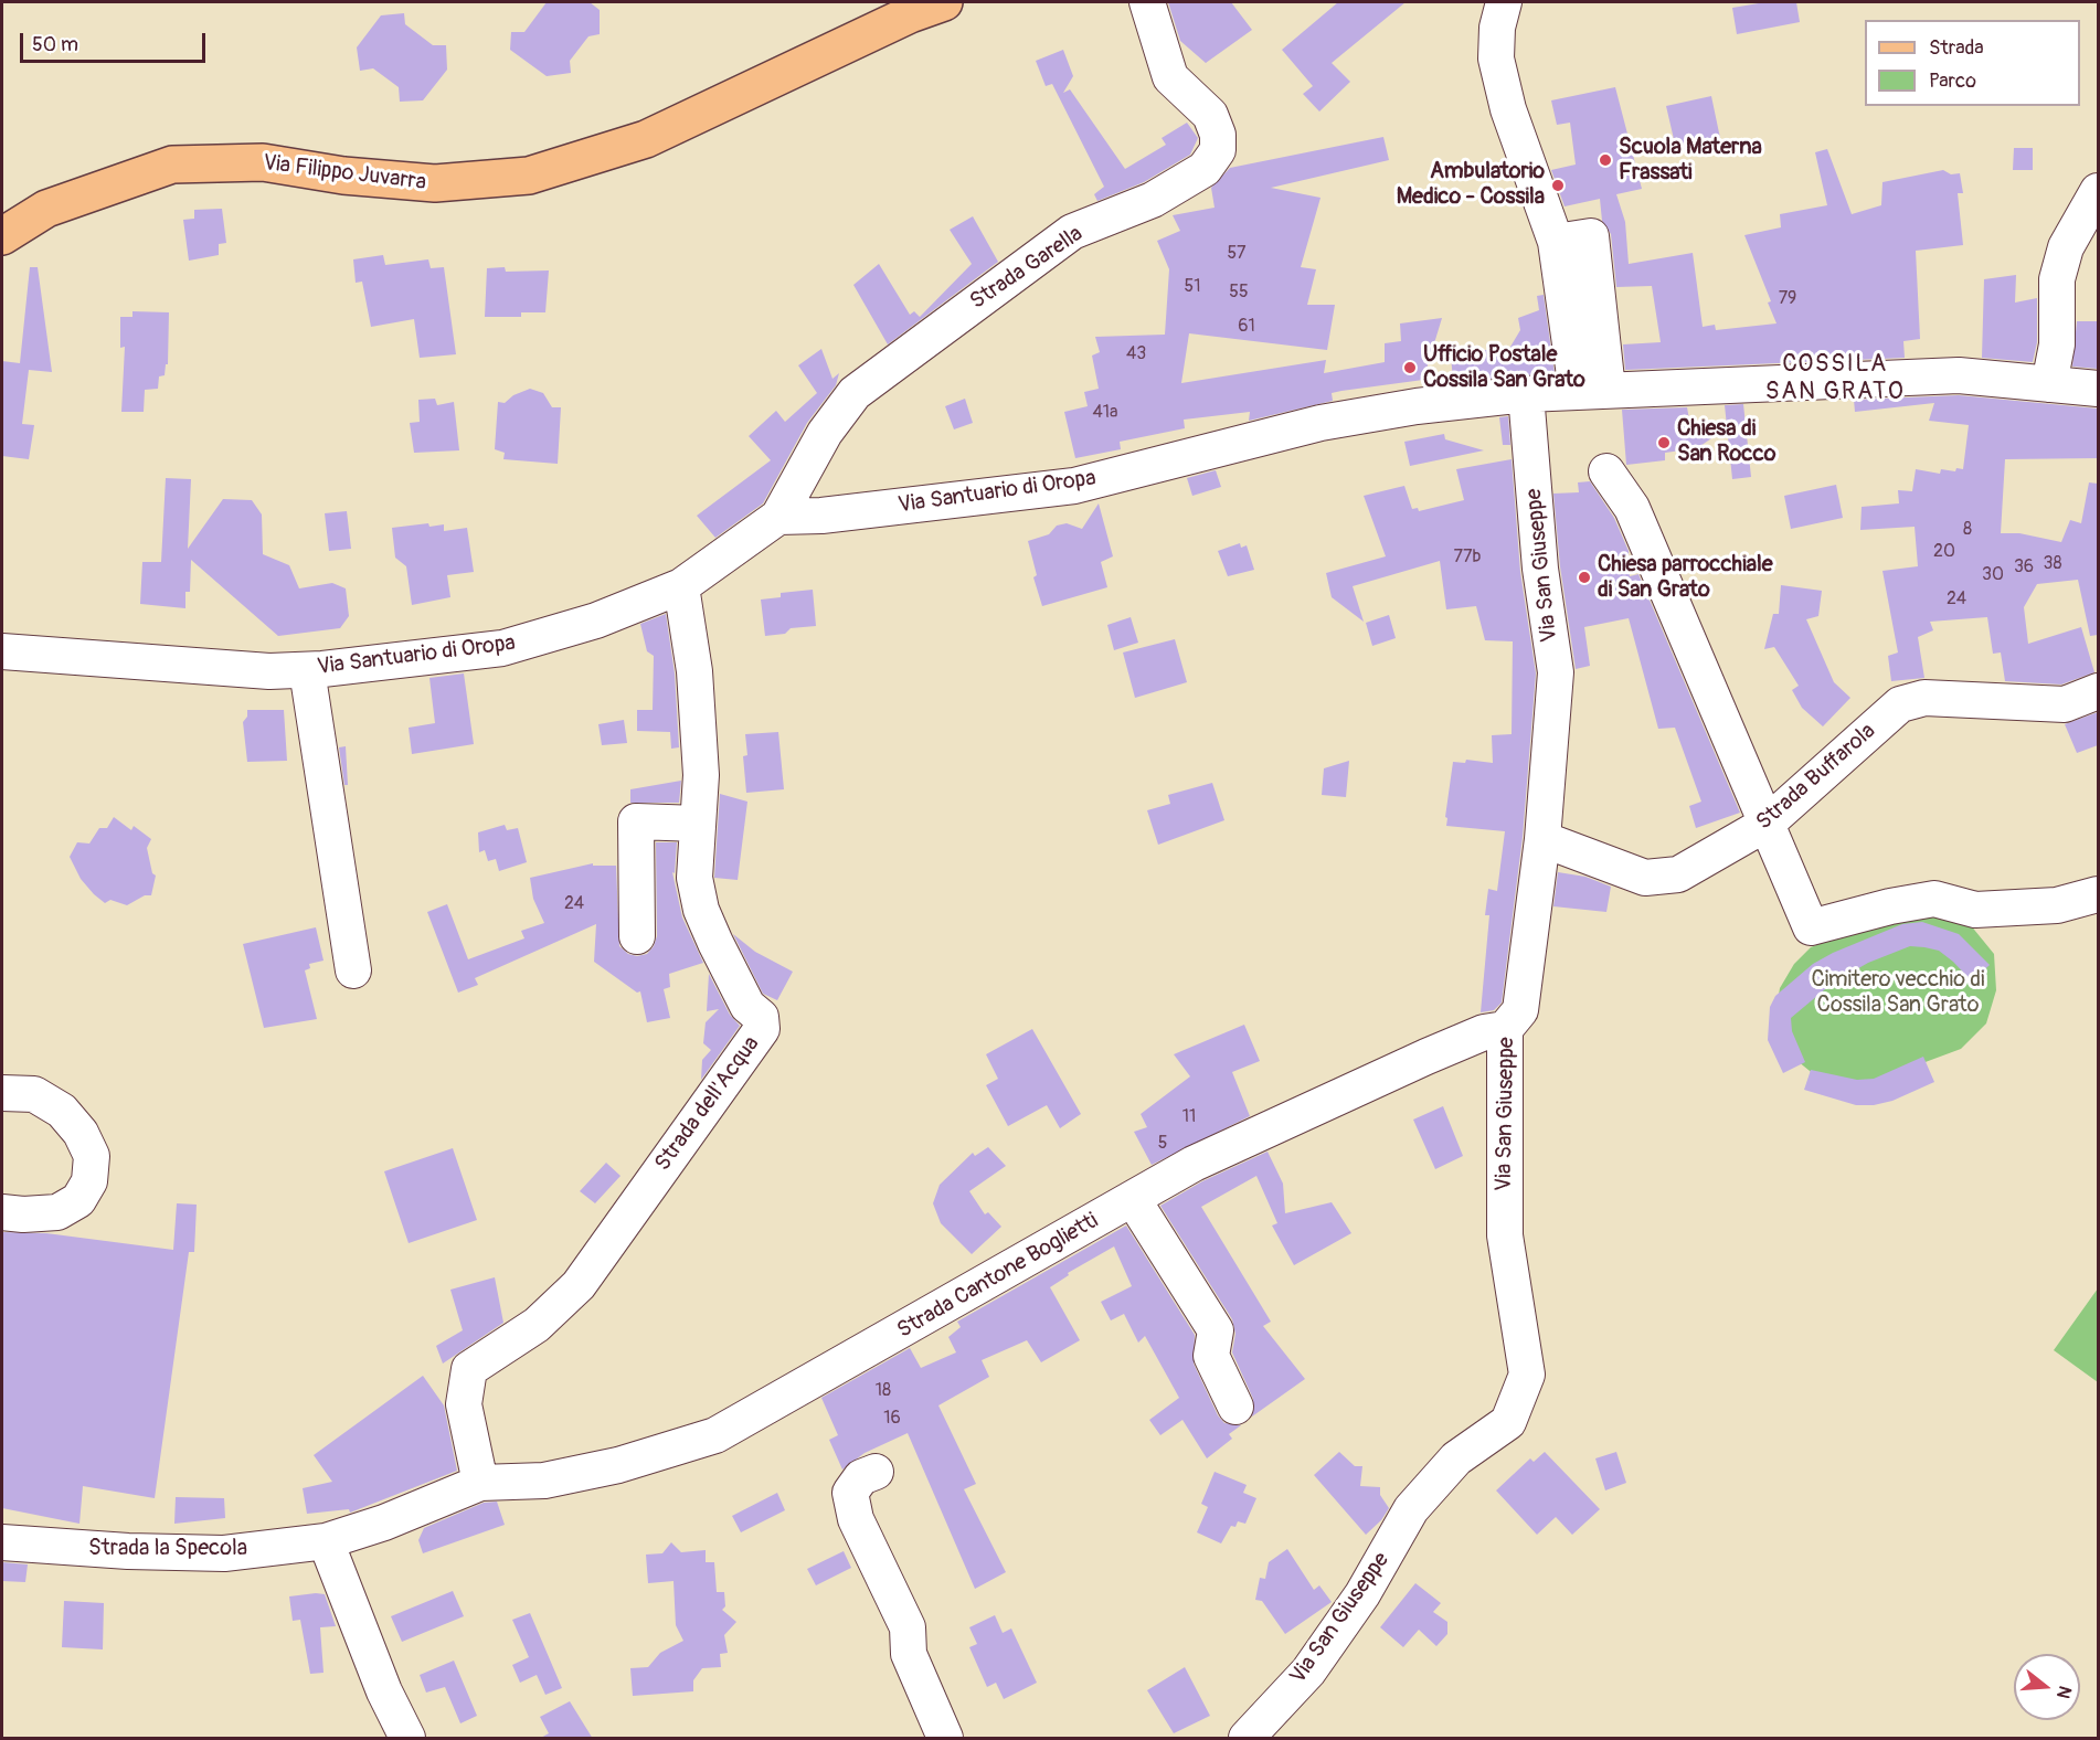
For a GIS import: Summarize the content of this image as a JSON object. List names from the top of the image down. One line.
{"streets":{"main road":["Via Filippo Juvarra"],"street":["Strada Garella","Via Santuario di Oropa","Via San Giuseppe","Strada Buffarola","Strada dell'Acqua","Strada Cantone Boglietti","Strada la Specola"]},"crossings":[["Strada Garella","Via Santuario di Oropa"],["Via Santuario di Oropa","Via San Giuseppe"],["Via Santuario di Oropa","Strada dell'Acqua"],["Via San Giuseppe","Strada Buffarola"],["Via San Giuseppe","Strada Cantone Boglietti"],["Strada dell'Acqua","Strada Cantone Boglietti"],["Strada dell'Acqua","Strada la Specola"],["Strada Cantone Boglietti","Strada la Specola"]],"districts":["COSSILA SAN GRATO"],"parks":["Cimitero vecchio di Cossila San Grato"],"places":["Scuola Materna Frassati","Ambulatorio Medico - Cossila","Ufficio Postale Cossila San Grato","Chiesa di San Rocco","Chiesa parrocchiale di San Grato"],"house_numbers":["57","51","55","79","61","43","41a","8","20","77b","38","36","30","24","24","11","5","18","16"],"legend":["Strada","Parco"],"scale_bar":"50 m","north":"right"}
